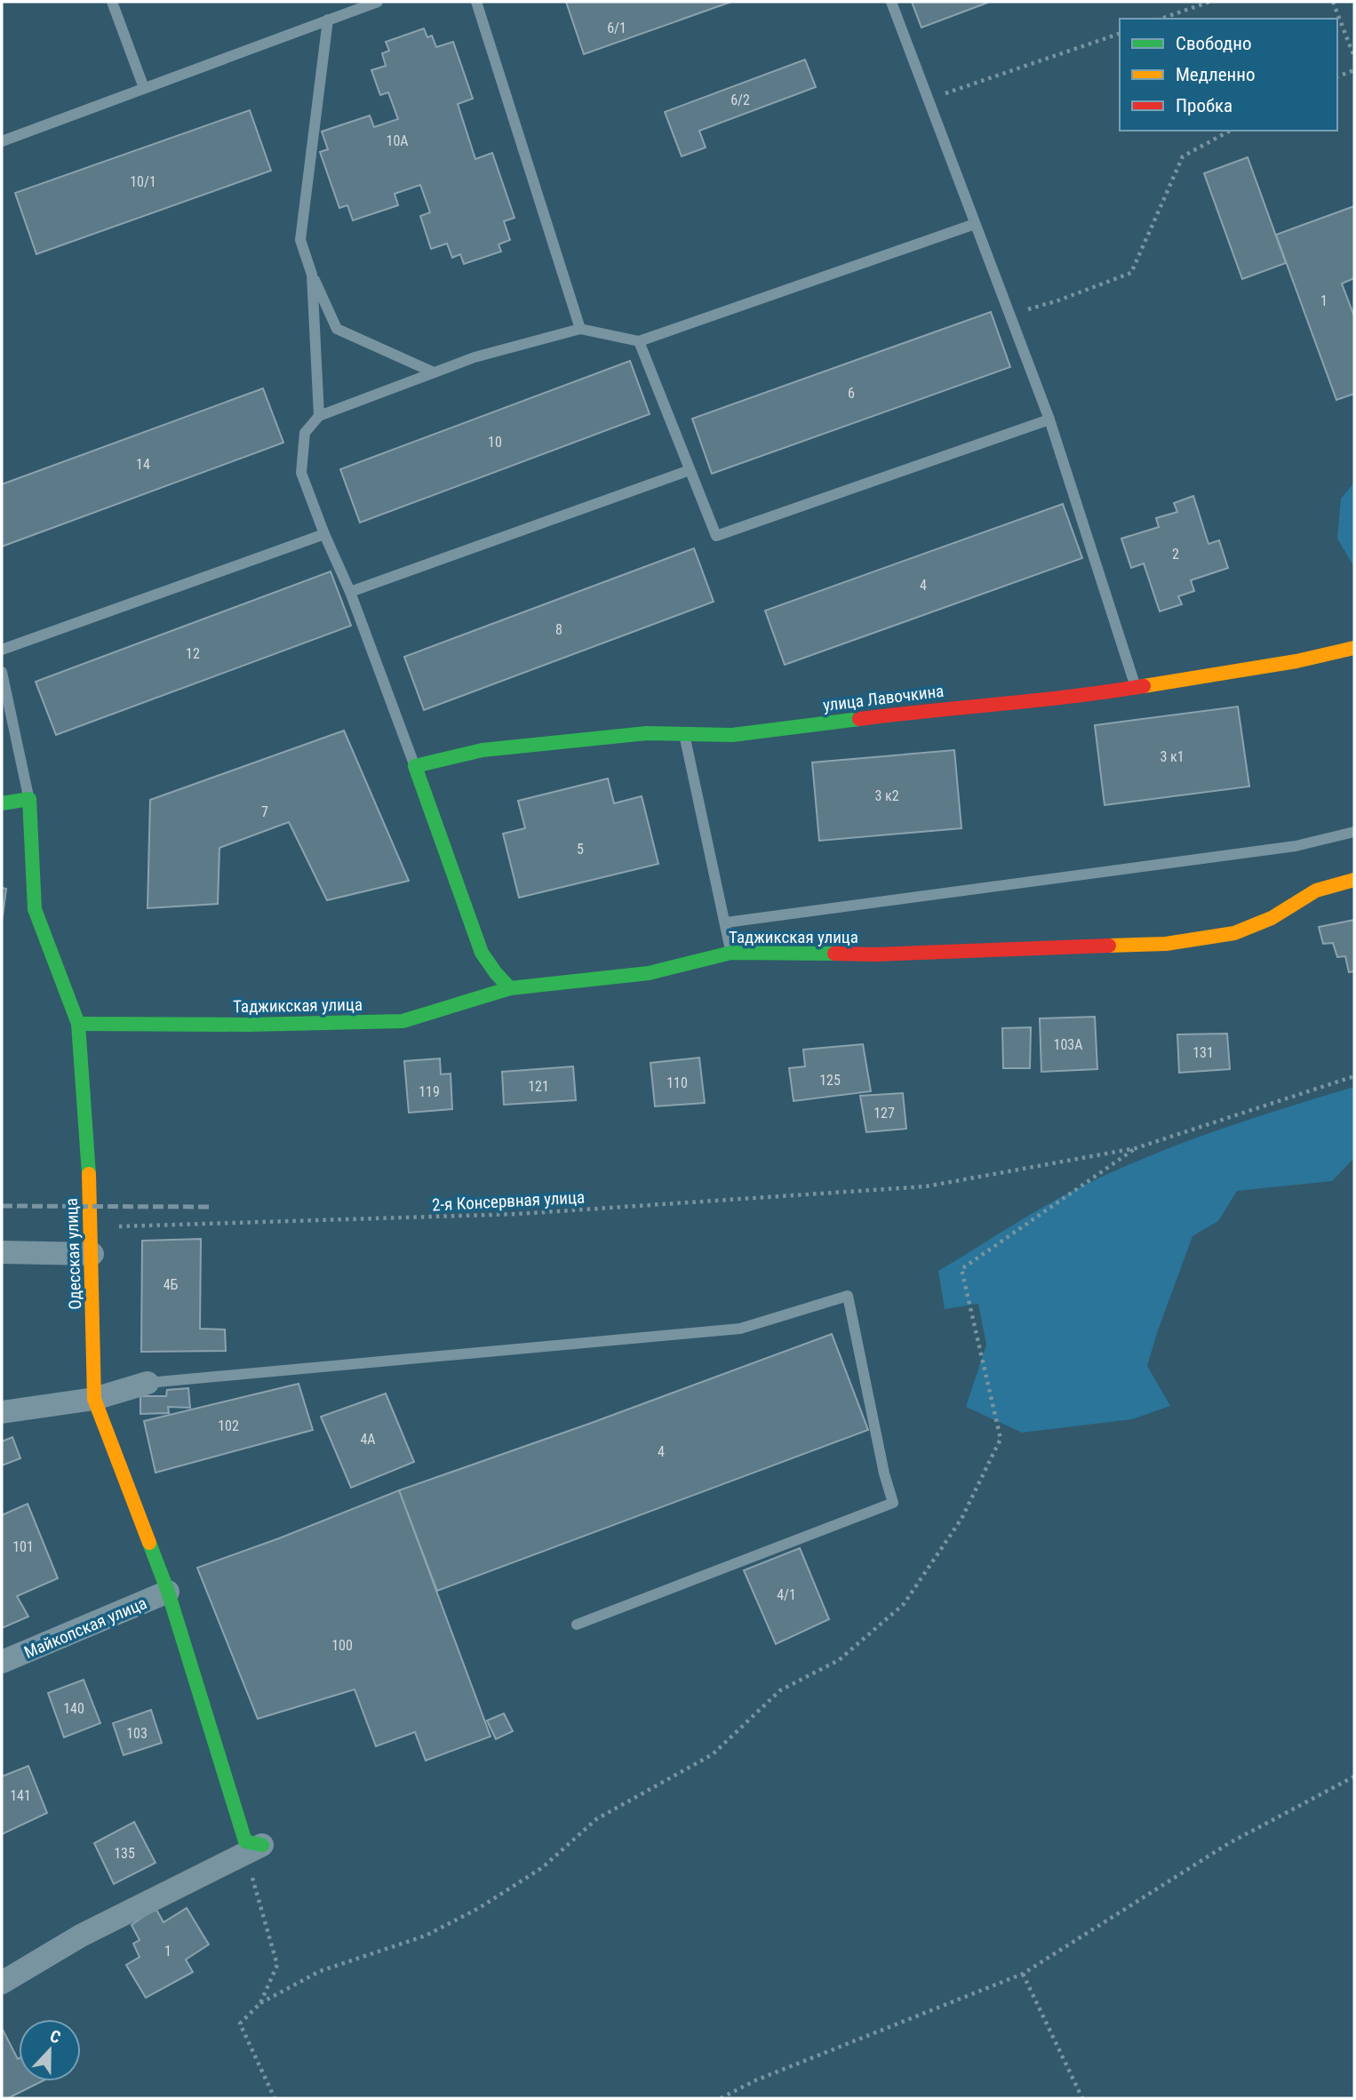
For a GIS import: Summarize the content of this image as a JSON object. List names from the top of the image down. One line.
{"streets":{"street":["улица Лавочкина","Таджикская улица","Одесская улица","Майкопская улица"],"path":["2-я Консервная улица"]},"crossings":[["Таджикская улица","Одесская улица"],["2-я Консервная улица","Одесская улица"],["Одесская улица","Майкопская улица"]],"house_numbers":["6/1","6/2","10А","10/1","1","6","10","14","2","4","8","12","3 к1","3 к2","7","5","103А","131","125","110","121","119","127","4Б","102","4А","4","101","4/1","100","140","103","141","135","1"],"legend":["Свободно","Медленно","Пробка"],"north":"top"}
